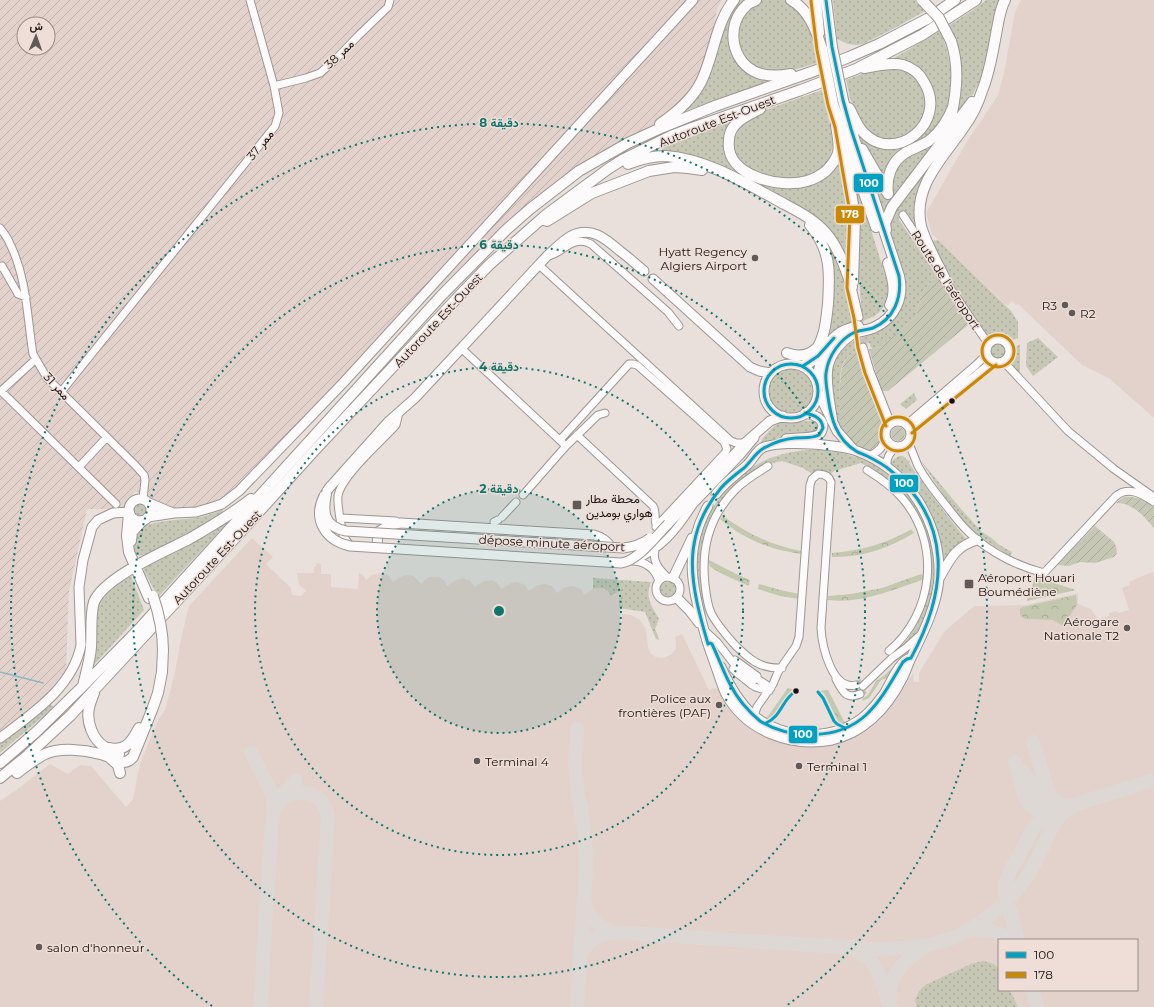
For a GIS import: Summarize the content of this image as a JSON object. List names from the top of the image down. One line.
{"streets":{"highway":["Autoroute Est-Ouest"],"main road":["dépose minute aéroport"],"street":["ممر 38","ممر 37","Route de l'aéroport","ممر 31"]},"crossings":[["ممر 38","ممر 37"],["ممر 37","ممر 31"]],"places":{"other":["Hyatt Regency Algiers Airport","R3","R2","Aérogare Nationale T2","Police aux frontières (PAF)","Terminal 4","Terminal 1","salon d'honneur"],"transit":["محطة مطار هواري بومدين","Aéroport Houari Boumédiène"]},"lines":["transit line 100","transit line 178"],"legend":["100","178"],"north":"top","rings":["8 دقيقة","6 دقيقة","4 دقيقة","2 دقيقة"]}
